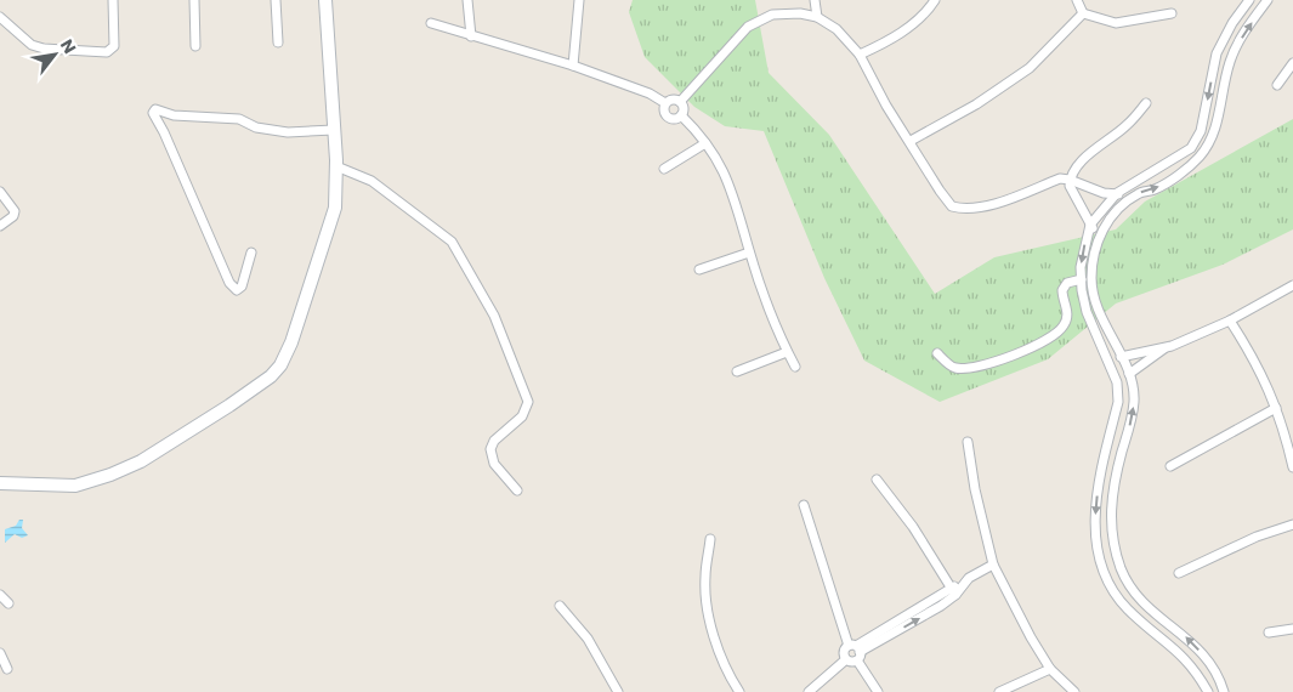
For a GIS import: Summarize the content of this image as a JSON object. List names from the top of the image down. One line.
{"north":"top right"}
